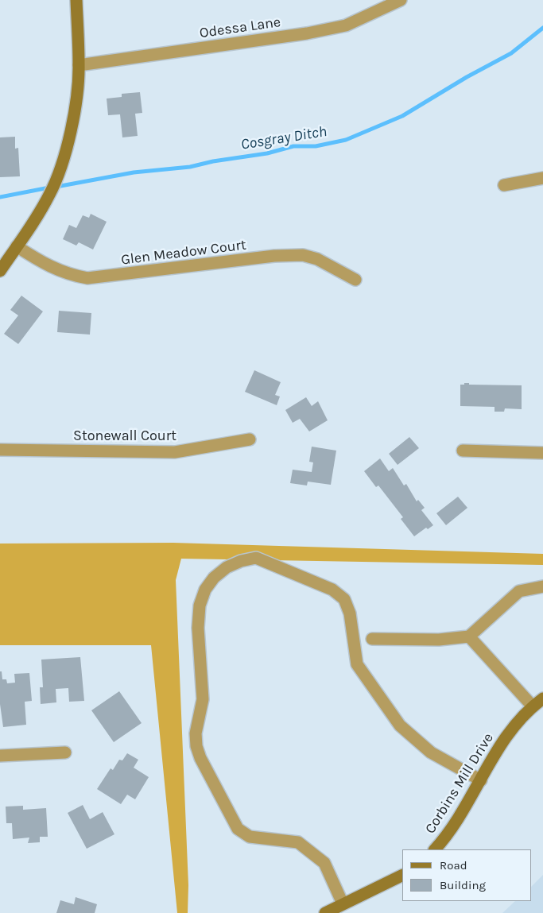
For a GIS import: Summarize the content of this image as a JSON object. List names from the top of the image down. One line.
{"streets":{"street":["Odessa Lane","Glen Meadow Court","Stonewall Court","Corbins Mill Drive"]},"water":["Cosgray Ditch"],"legend":["Road","Building"]}
